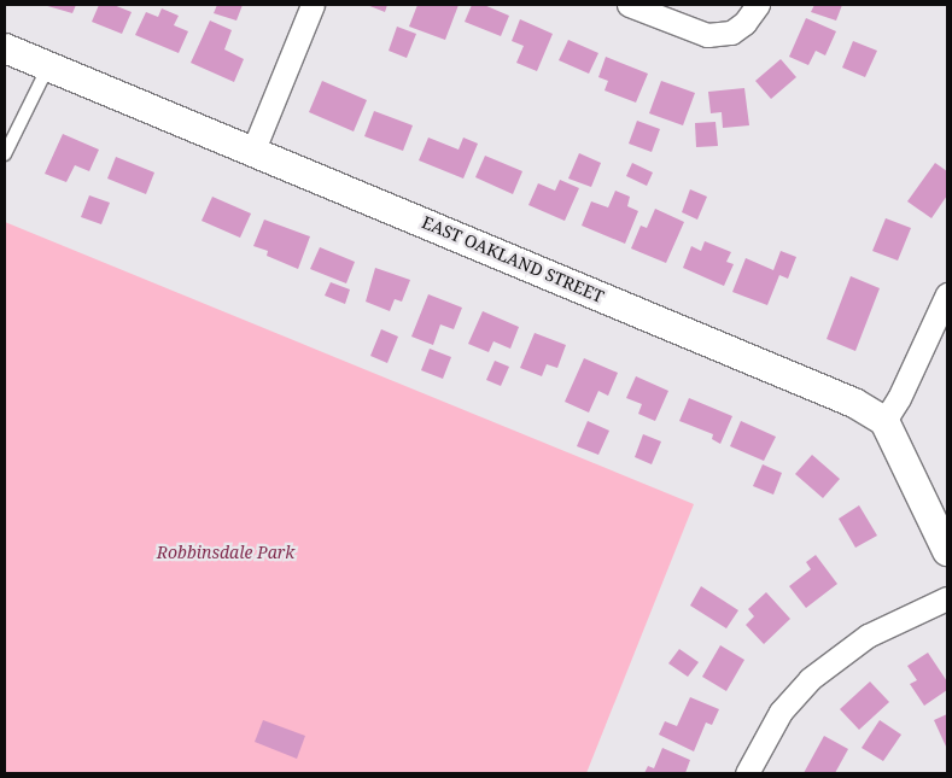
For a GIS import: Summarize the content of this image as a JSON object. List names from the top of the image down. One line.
{"streets":{"street":["EAST OAKLAND STREET"]},"parks":["Robbinsdale Park"]}
